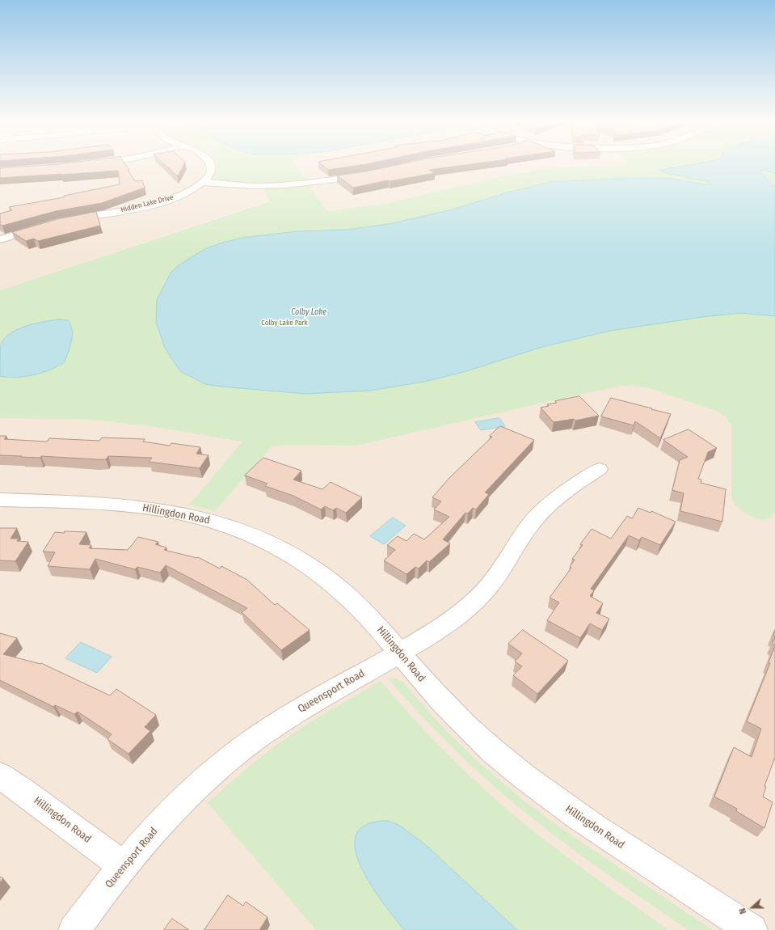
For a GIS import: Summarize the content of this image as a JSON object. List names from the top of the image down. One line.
{"streets":{"street":["Hidden Lake Drive","Hillingdon Road","Queensport Road"]},"crossings":[["Hillingdon Road","Queensport Road"]],"water":["Colby Lake"],"parks":["Colby Lake Park"],"north":"left"}
